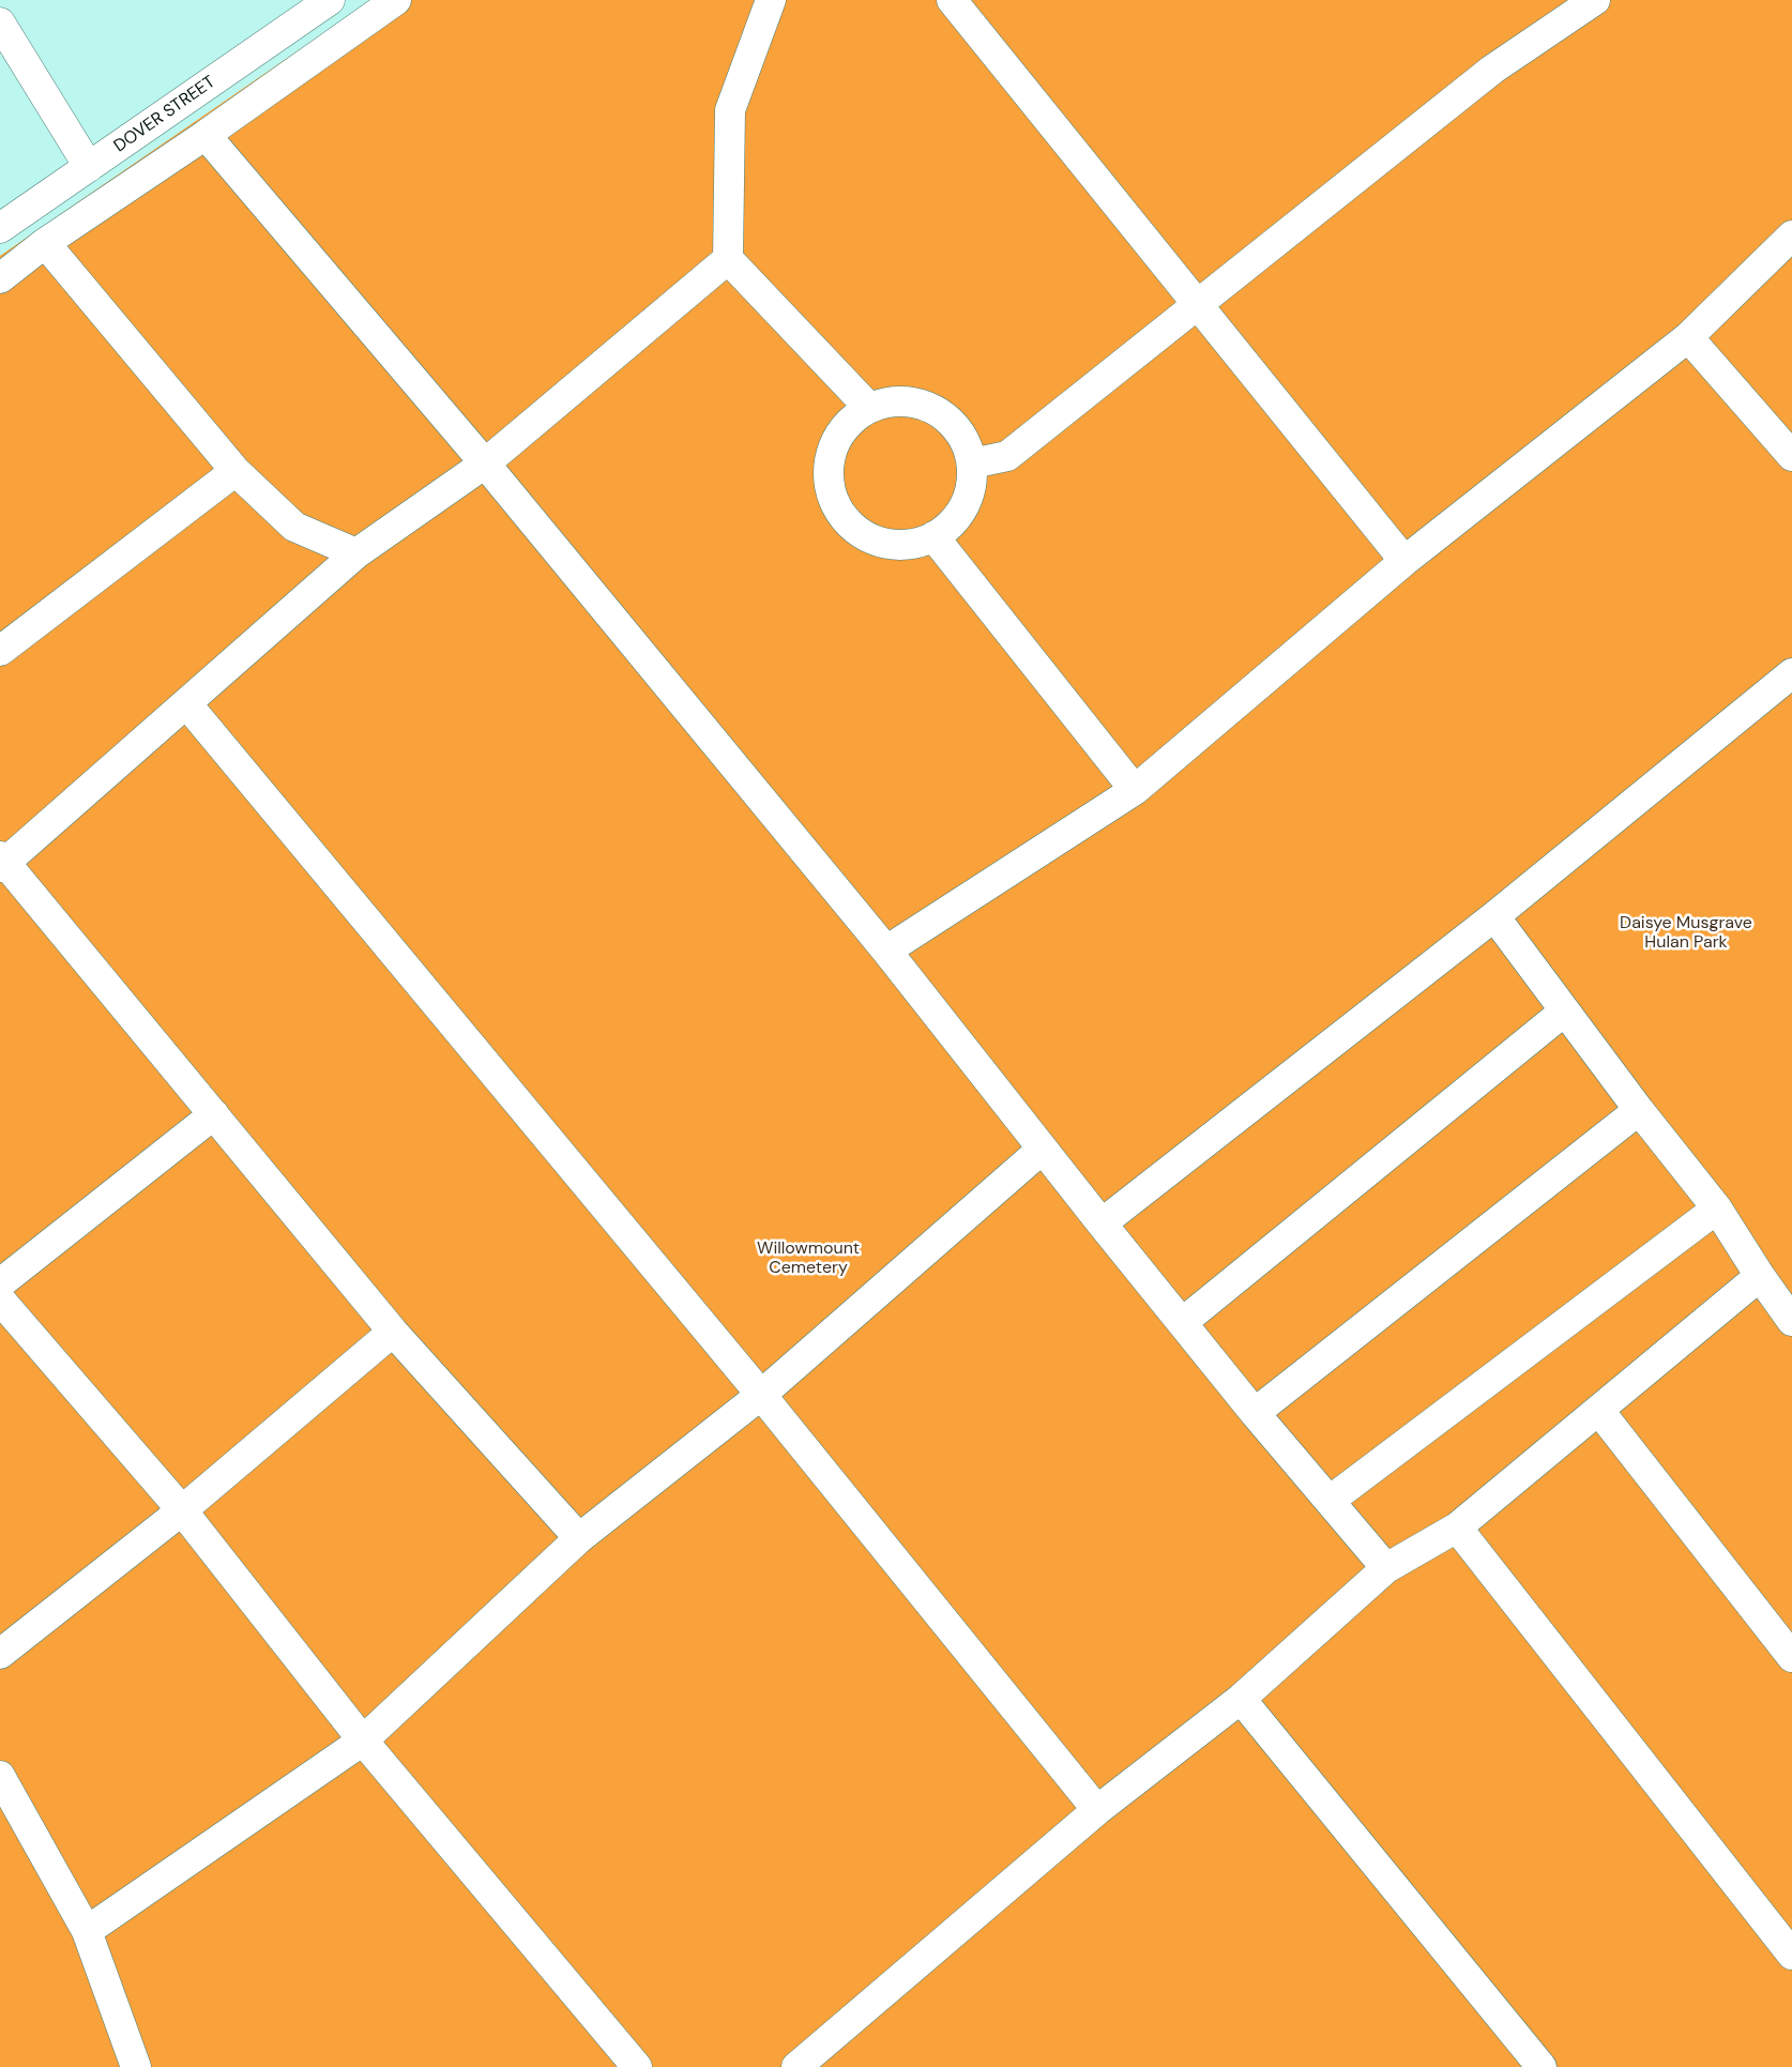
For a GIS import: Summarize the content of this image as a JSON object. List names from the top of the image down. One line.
{"streets":{"street":["DOVER STREET"]},"parks":["Daisye Musgrave Hulan Park","Willowmount Cemetery"]}
